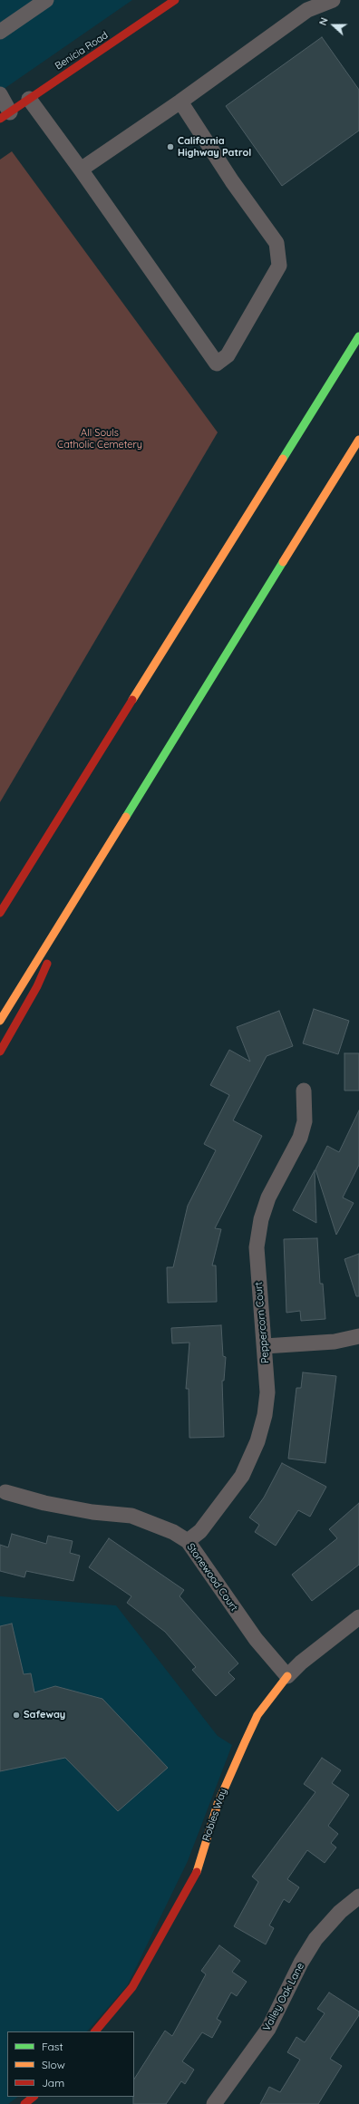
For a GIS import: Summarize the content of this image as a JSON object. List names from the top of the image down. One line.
{"streets":{"main road":["Benicia Road","Robles Way"],"street":["Peppercorn Court","Stonewood Court","Valley Oak Lane"]},"crossings":[["Peppercorn Court","Stonewood Court"],["Stonewood Court","Robles Way"]],"parks":["All Souls Catholic Cemetery"],"places":["California Highway Patrol","Safeway"],"legend":["Fast","Slow","Jam"],"north":"left"}
